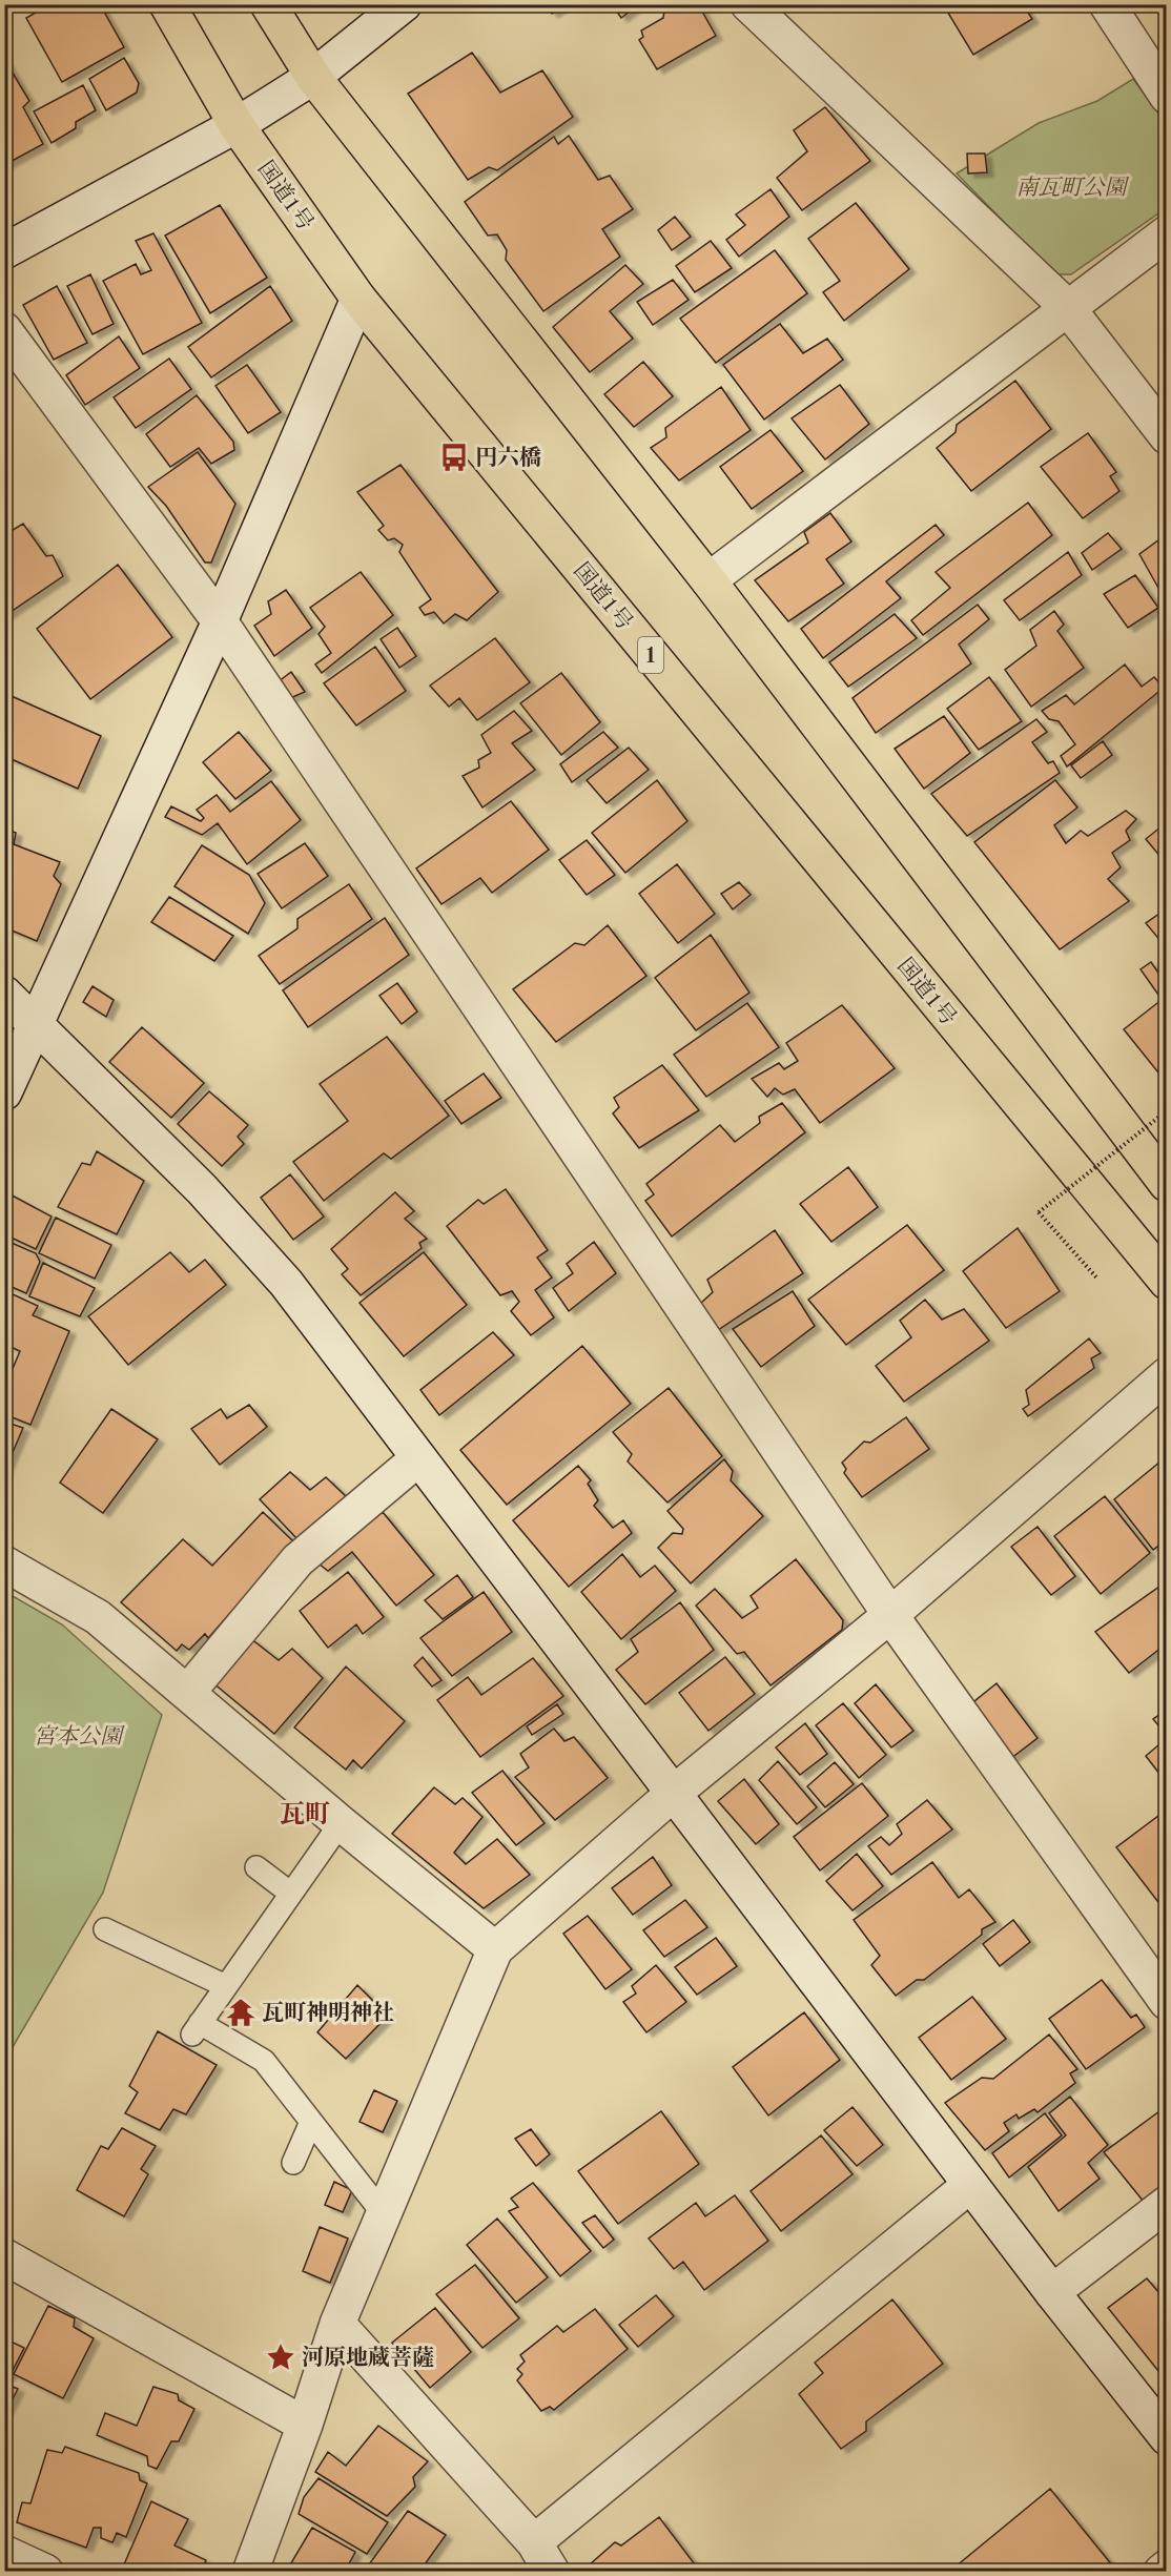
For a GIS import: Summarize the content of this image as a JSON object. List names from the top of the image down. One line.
{"streets":{"highway":["国道1号","1"]},"districts":["瓦町"],"parks":["南瓦町公園","宮本公園"],"places":{"bus stop":["円六橋"],"temple":["瓦町神明神社"],"place":["河原地蔵菩薩"]}}
